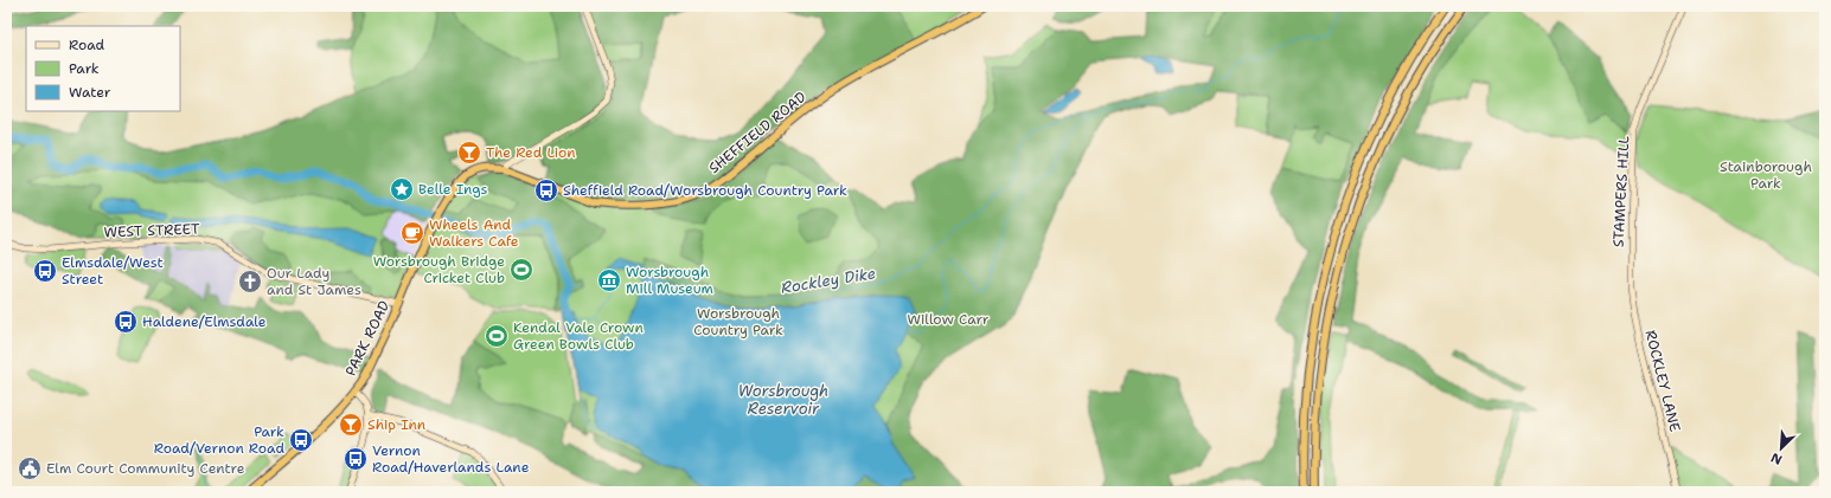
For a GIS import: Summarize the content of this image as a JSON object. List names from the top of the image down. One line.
{"streets":{"highway":["SHEFFIELD ROAD","PARK ROAD"],"street":["STAMPERS HILL","WEST STREET","ROCKLEY LANE"]},"crossings":[["SHEFFIELD ROAD","PARK ROAD"],["STAMPERS HILL","ROCKLEY LANE"],["WEST STREET","PARK ROAD"]],"water":["Rockley Dike","Worsbrough Reservoir"],"parks":["Stainborough Park","Worsbrough Country Park","Willow Carr"],"places":{"bar":["The Red Lion","Ship Inn"],"place":["Belle Ings"],"bus stop":["Sheffield Road/Worsbrough Country Park","Elmsdale/West Street","Haldene/Elmsdale","Park Road/Vernon Road","Vernon Road/Haverlands Lane"],"cafe":["Wheels And Walkers Cafe"],"sports":["Worsbrough Bridge Cricket Club","Kendal Vale Crown Green Bowls Club"],"museum":["Worsbrough Mill Museum"],"church":["Our Lady and St James"],"public building":["Elm Court Community Centre"]},"legend":["Road","Park","Water"],"north":"bottom left"}
